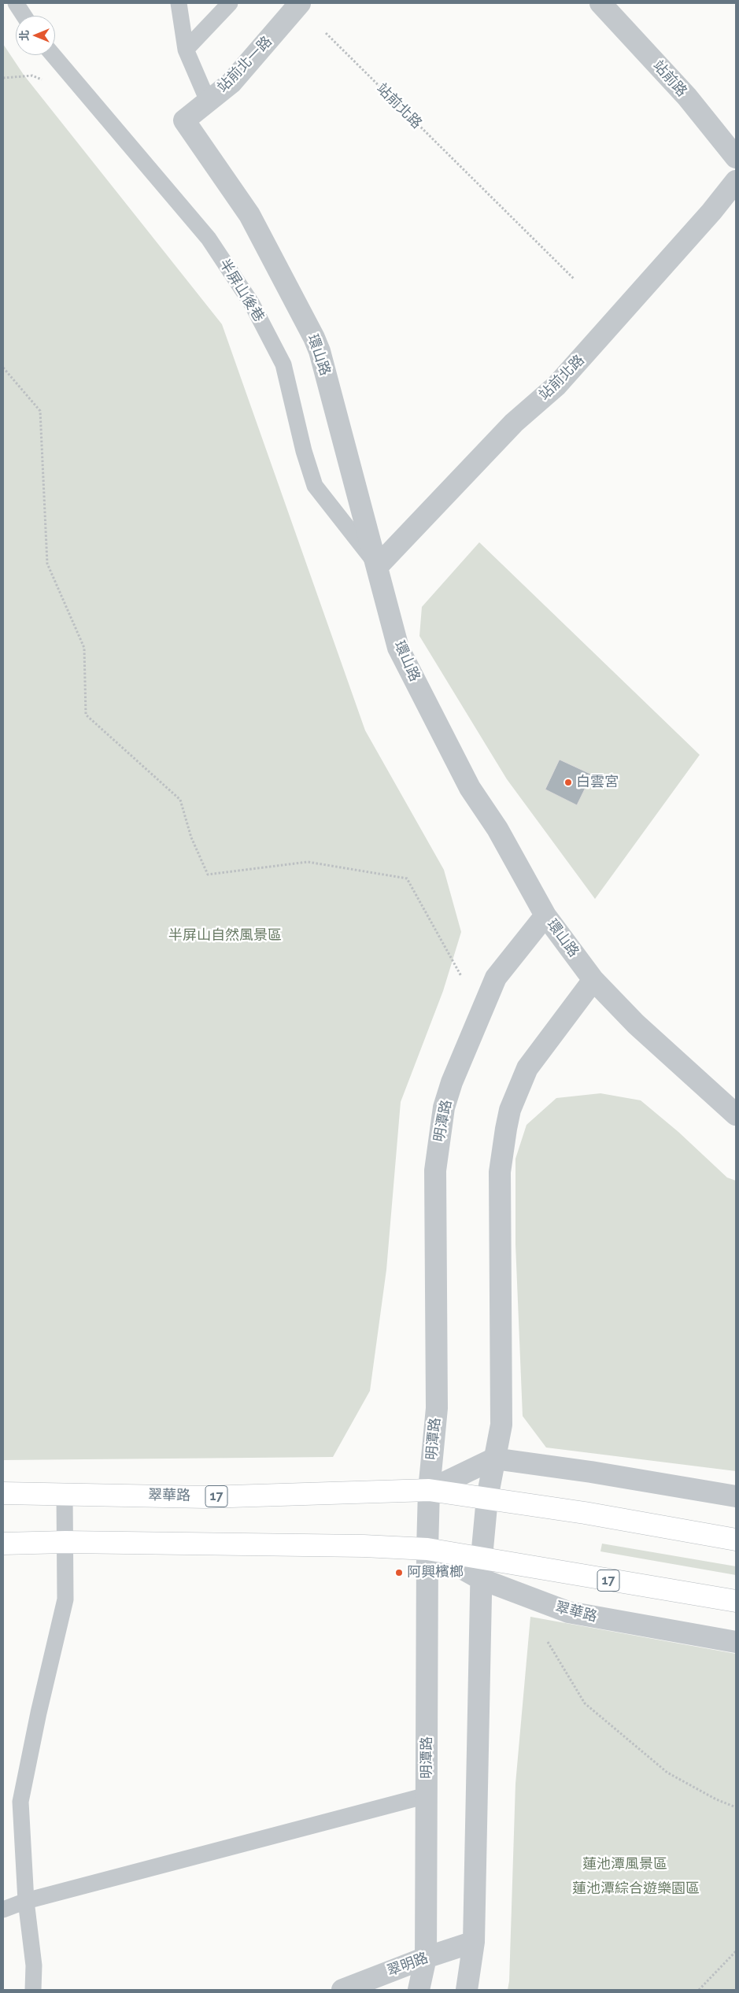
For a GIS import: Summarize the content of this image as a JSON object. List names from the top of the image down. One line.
{"streets":{"main road":["翠華路","17"],"street":["站前北一路","站前路","站前北路","環山路","明潭路","翠明路"],"lane":["半屏山後巷"]},"crossings":[["站前北一路","環山路"],["站前北路","半屏山後巷"],["站前北路","環山路"],["半屏山後巷","環山路"],["環山路","明潭路"],["明潭路","翠華路"],["明潭路","翠明路"]],"parks":["半屏山自然風景區","蓮池潭風景區","蓮池潭綜合遊樂園區"],"places":["白雲宮","阿興檳榔"],"north":"left"}
